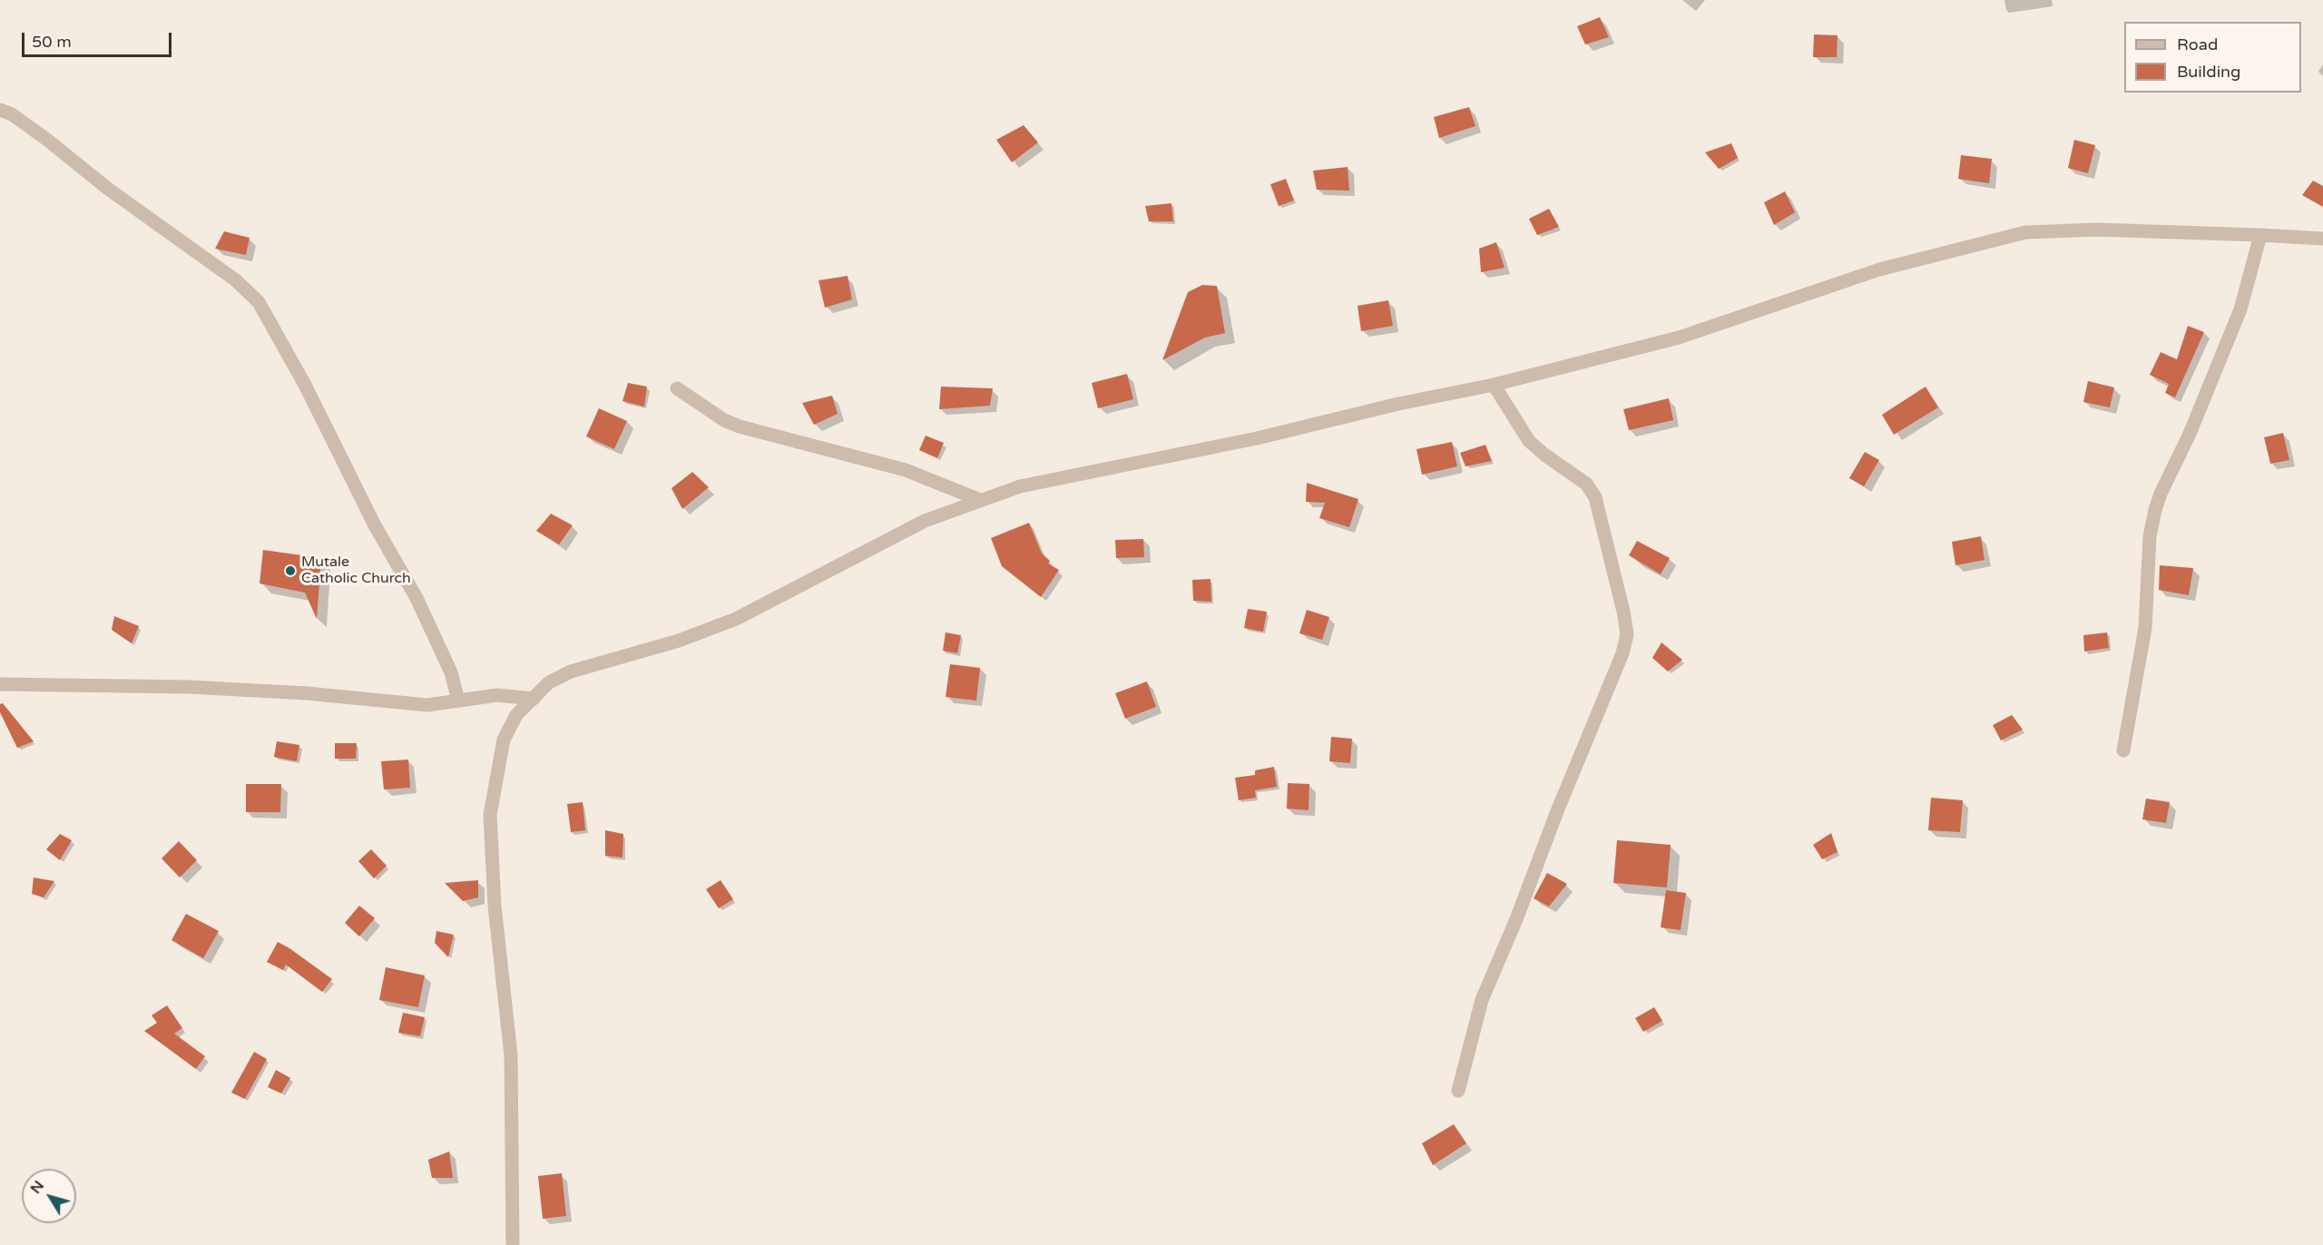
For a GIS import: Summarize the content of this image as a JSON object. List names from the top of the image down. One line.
{"places":["Mutale Catholic Church"],"legend":["Road","Building"],"scale_bar":"50 m","north":"top left"}
